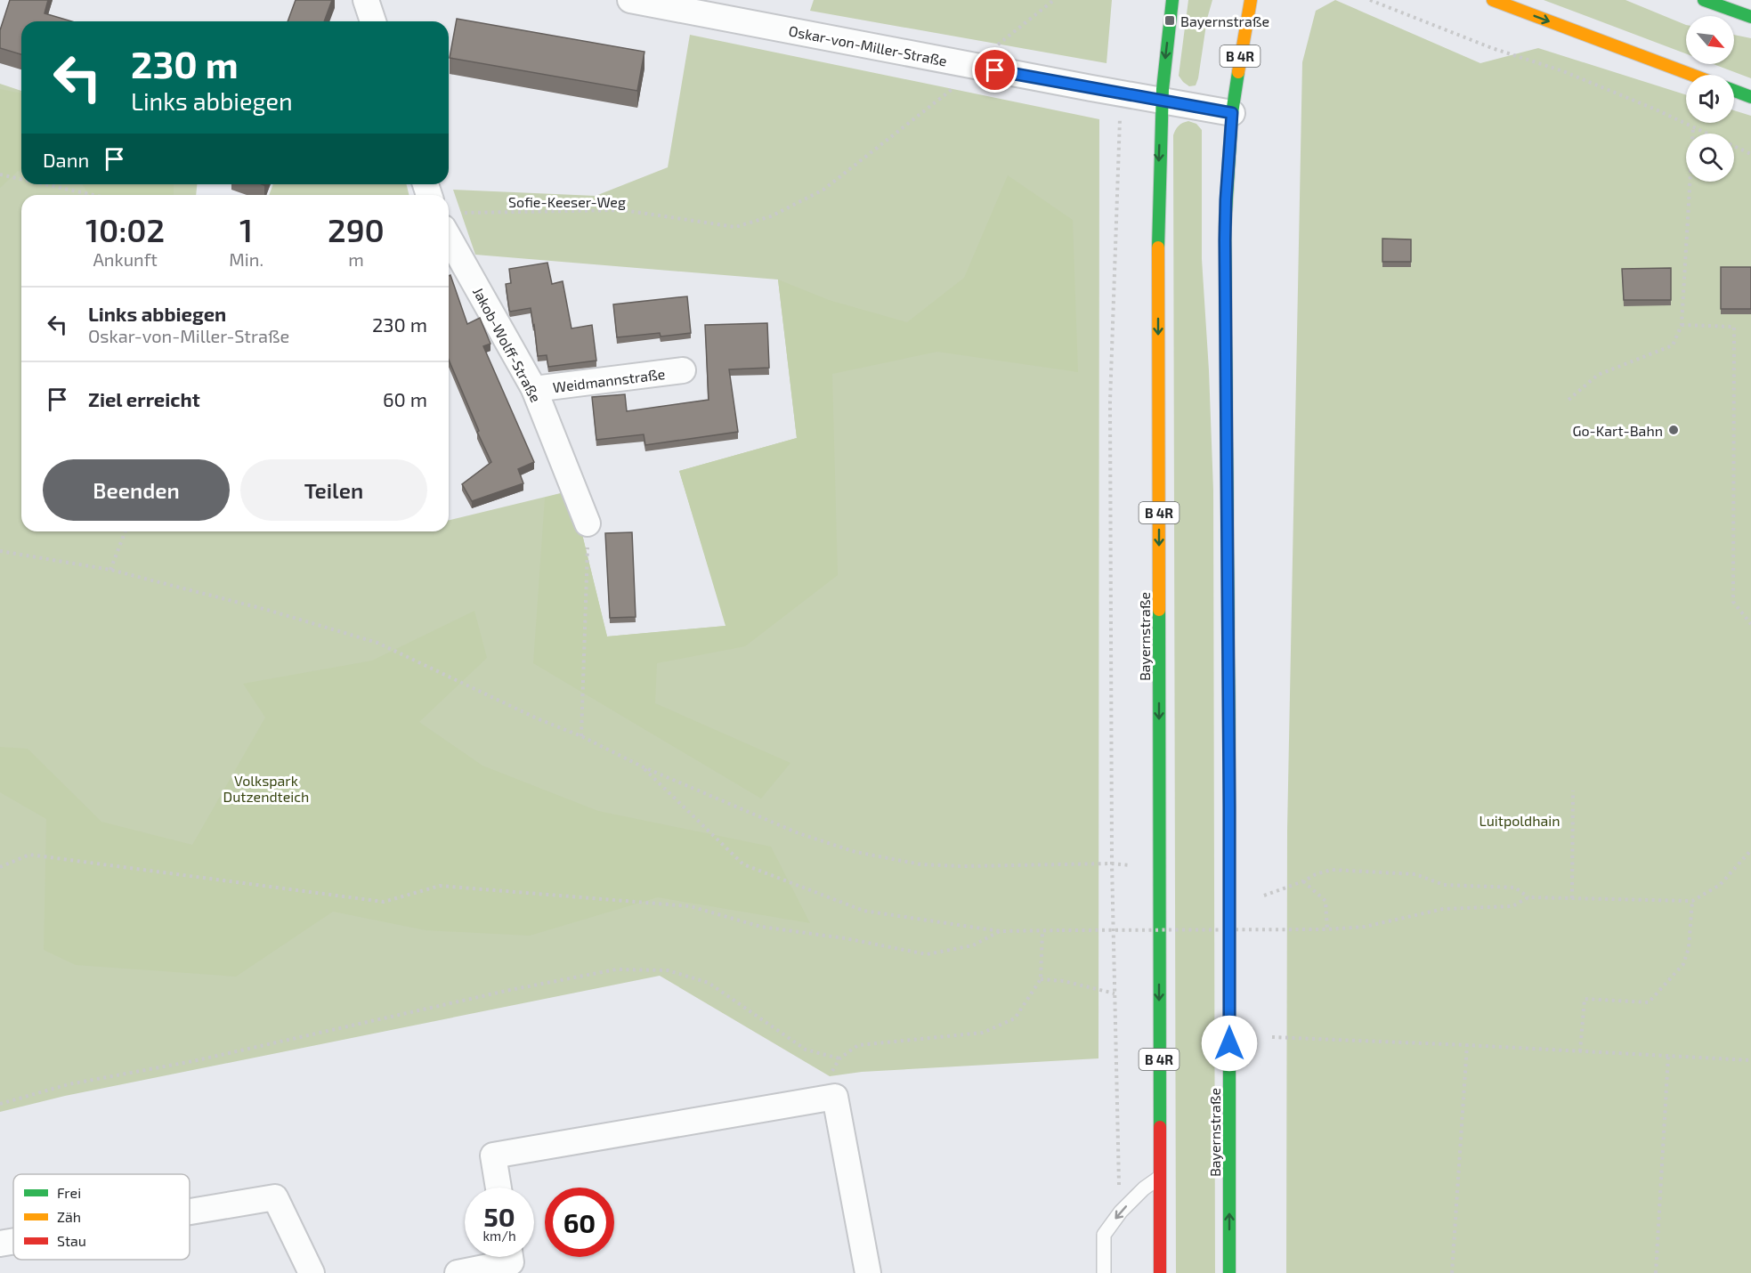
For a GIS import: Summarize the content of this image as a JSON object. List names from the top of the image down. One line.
{"streets":{"main road":["B 4R","Bayernstraße"],"street":["Oskar-von-Miller-Straße","Jakob-Wolff-Straße","Weidmannstraße"],"path":["Sofie-Keeser-Weg"]},"crossings":[["Oskar-von-Miller-Straße","Bayernstraße"],["Jakob-Wolff-Straße","Weidmannstraße"]],"parks":["Volkspark Dutzendteich","Luitpoldhain"],"places":{"transit":["Bayernstraße"],"other":["Go-Kart-Bahn"]},"legend":["Frei","Zäh","Stau"],"north":"bottom right","page":{"turn":["230 m","Links abbiegen"],"then":"Dann","eta":["10:02","Ankunft","1","Min.","290","m"],"list":[{"name":"Links abbiegen","note":"Oskar-von-Miller-Straße","value":"230 m"},{"name":"Ziel erreicht","value":"60 m"}],"buttons":["Beenden","Teilen"],"speed":"50 km/h","limit":"60"}}
